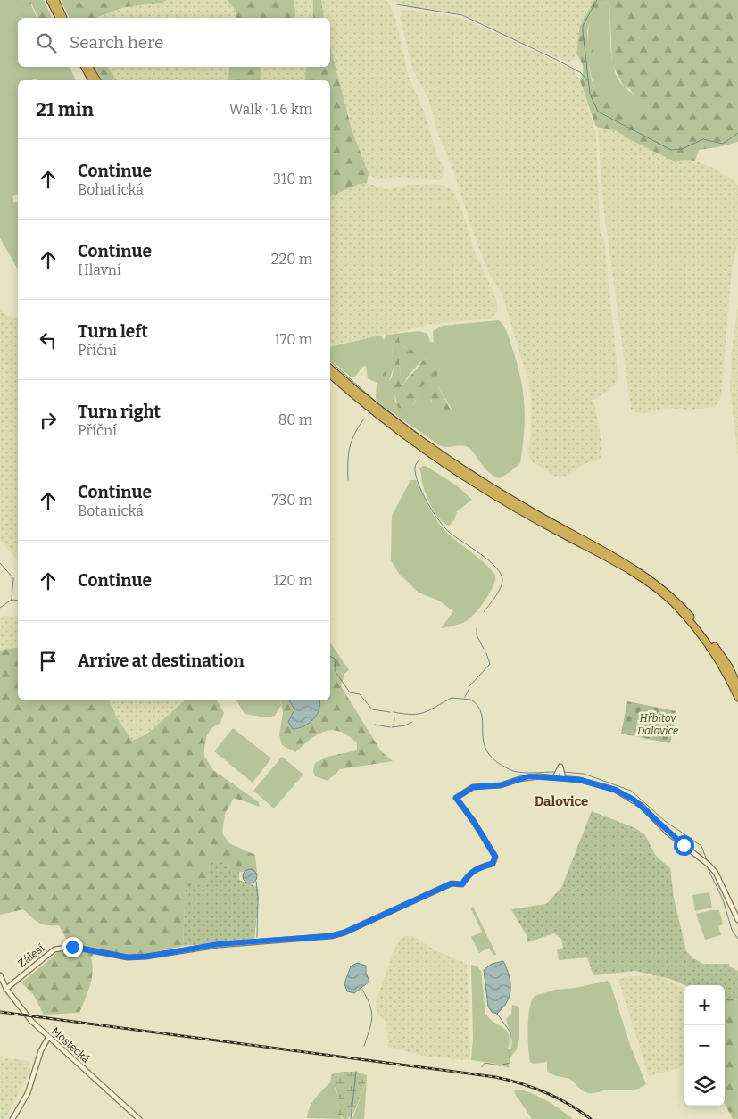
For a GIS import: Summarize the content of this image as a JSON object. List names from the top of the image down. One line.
{"streets":{"street":["Zálesí","Mostecká"]},"crossings":[["Zálesí","Mostecká"]],"districts":["Dalovice"],"parks":["Hřbitov Dalovice"],"page":{"search":"Search here","heading":["21 min","Walk · 1.6 km"],"list":[["Continue","Bohatická","310 m"],["Continue","Hlavní","220 m"],["Turn left","Příční","170 m"],["Turn right","Příční","80 m"],["Continue","Botanická","730 m"],["Continue","120 m"],"Arrive at destination"],"map_buttons":["+","−"]}}
